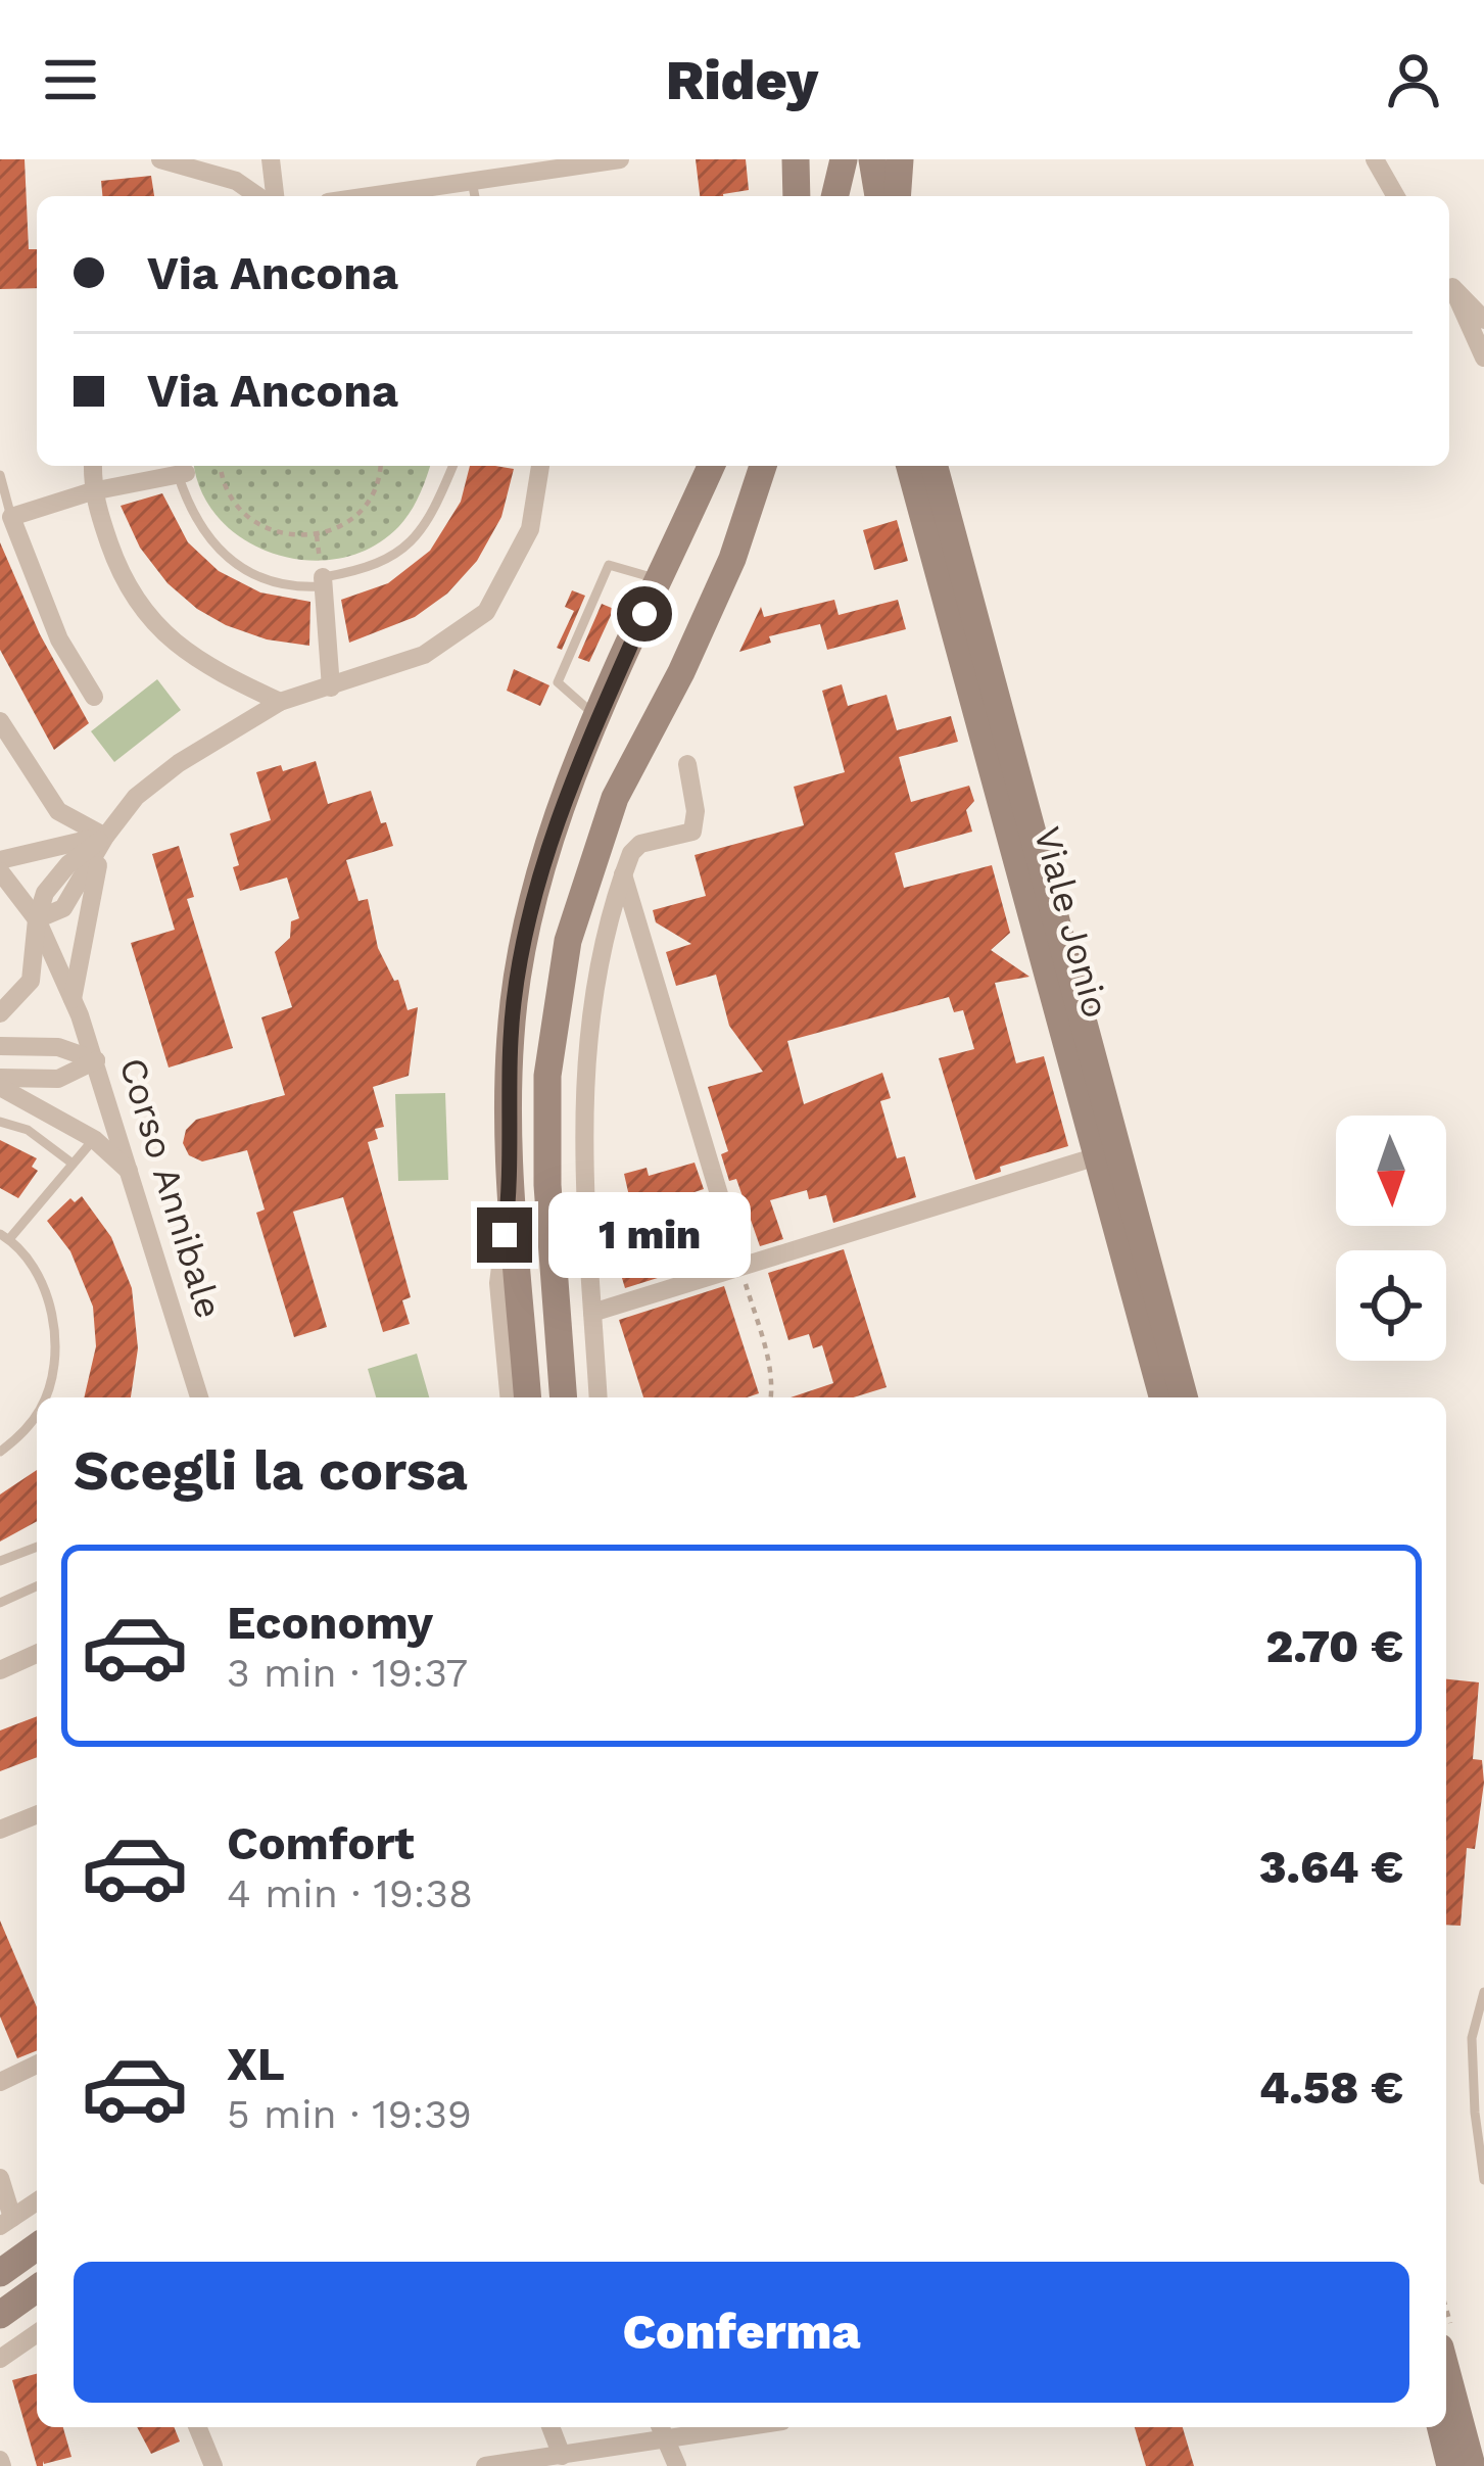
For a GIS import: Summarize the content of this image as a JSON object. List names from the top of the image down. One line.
{"streets":{"street":["Viale Jonio","Corso Annibale"]},"north":"bottom","page":{"header":"Ridey","banner":["Via Ancona","Via Ancona"],"bubble":"1 min","heading":"Scegli la corsa","list":[{"name":"Economy","note":"3 min · 19:37","value":"2.70 €"},{"name":"Comfort","note":"4 min · 19:38","value":"3.64 €"},{"name":"XL","note":"5 min · 19:39","value":"4.58 €"}],"buttons":"Conferma"}}
